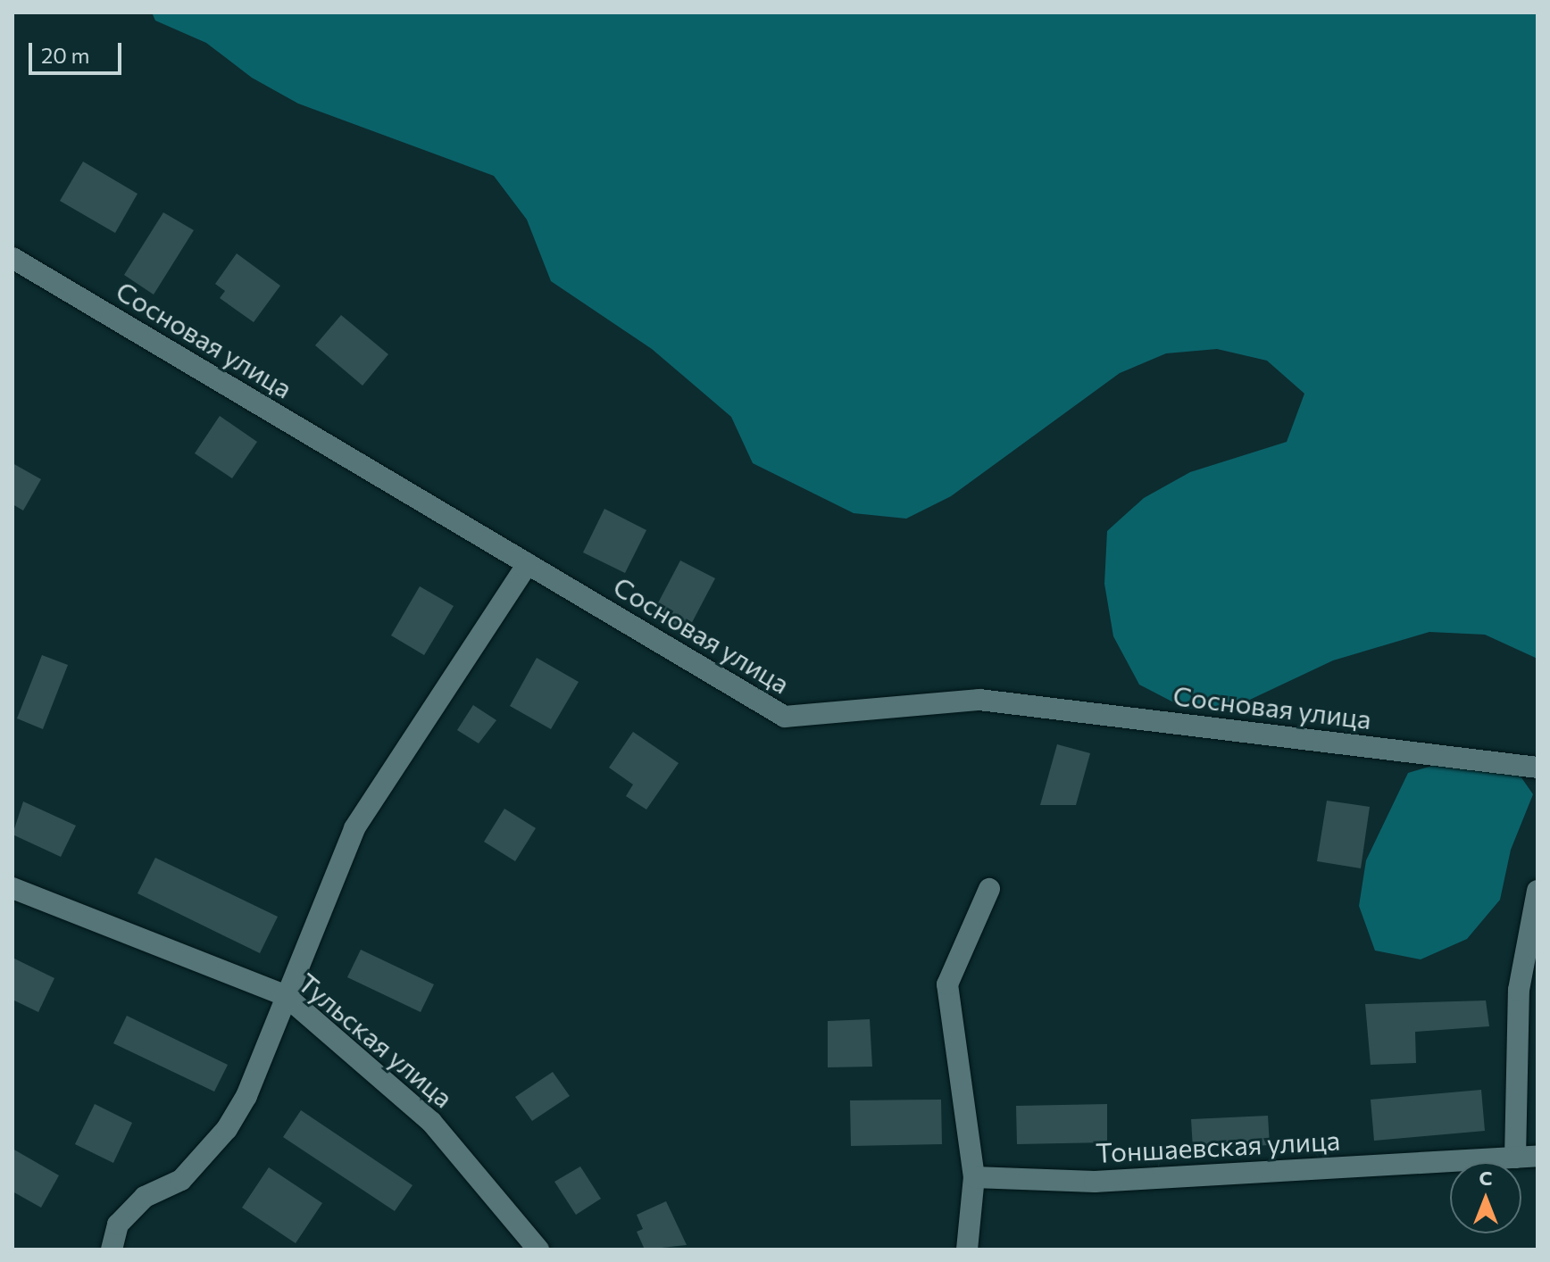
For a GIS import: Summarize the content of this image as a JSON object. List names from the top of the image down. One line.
{"streets":{"street":["Сосновая улица","Тульская улица","Тоншаевская улица"]},"scale_bar":"20 m","north":"top"}
